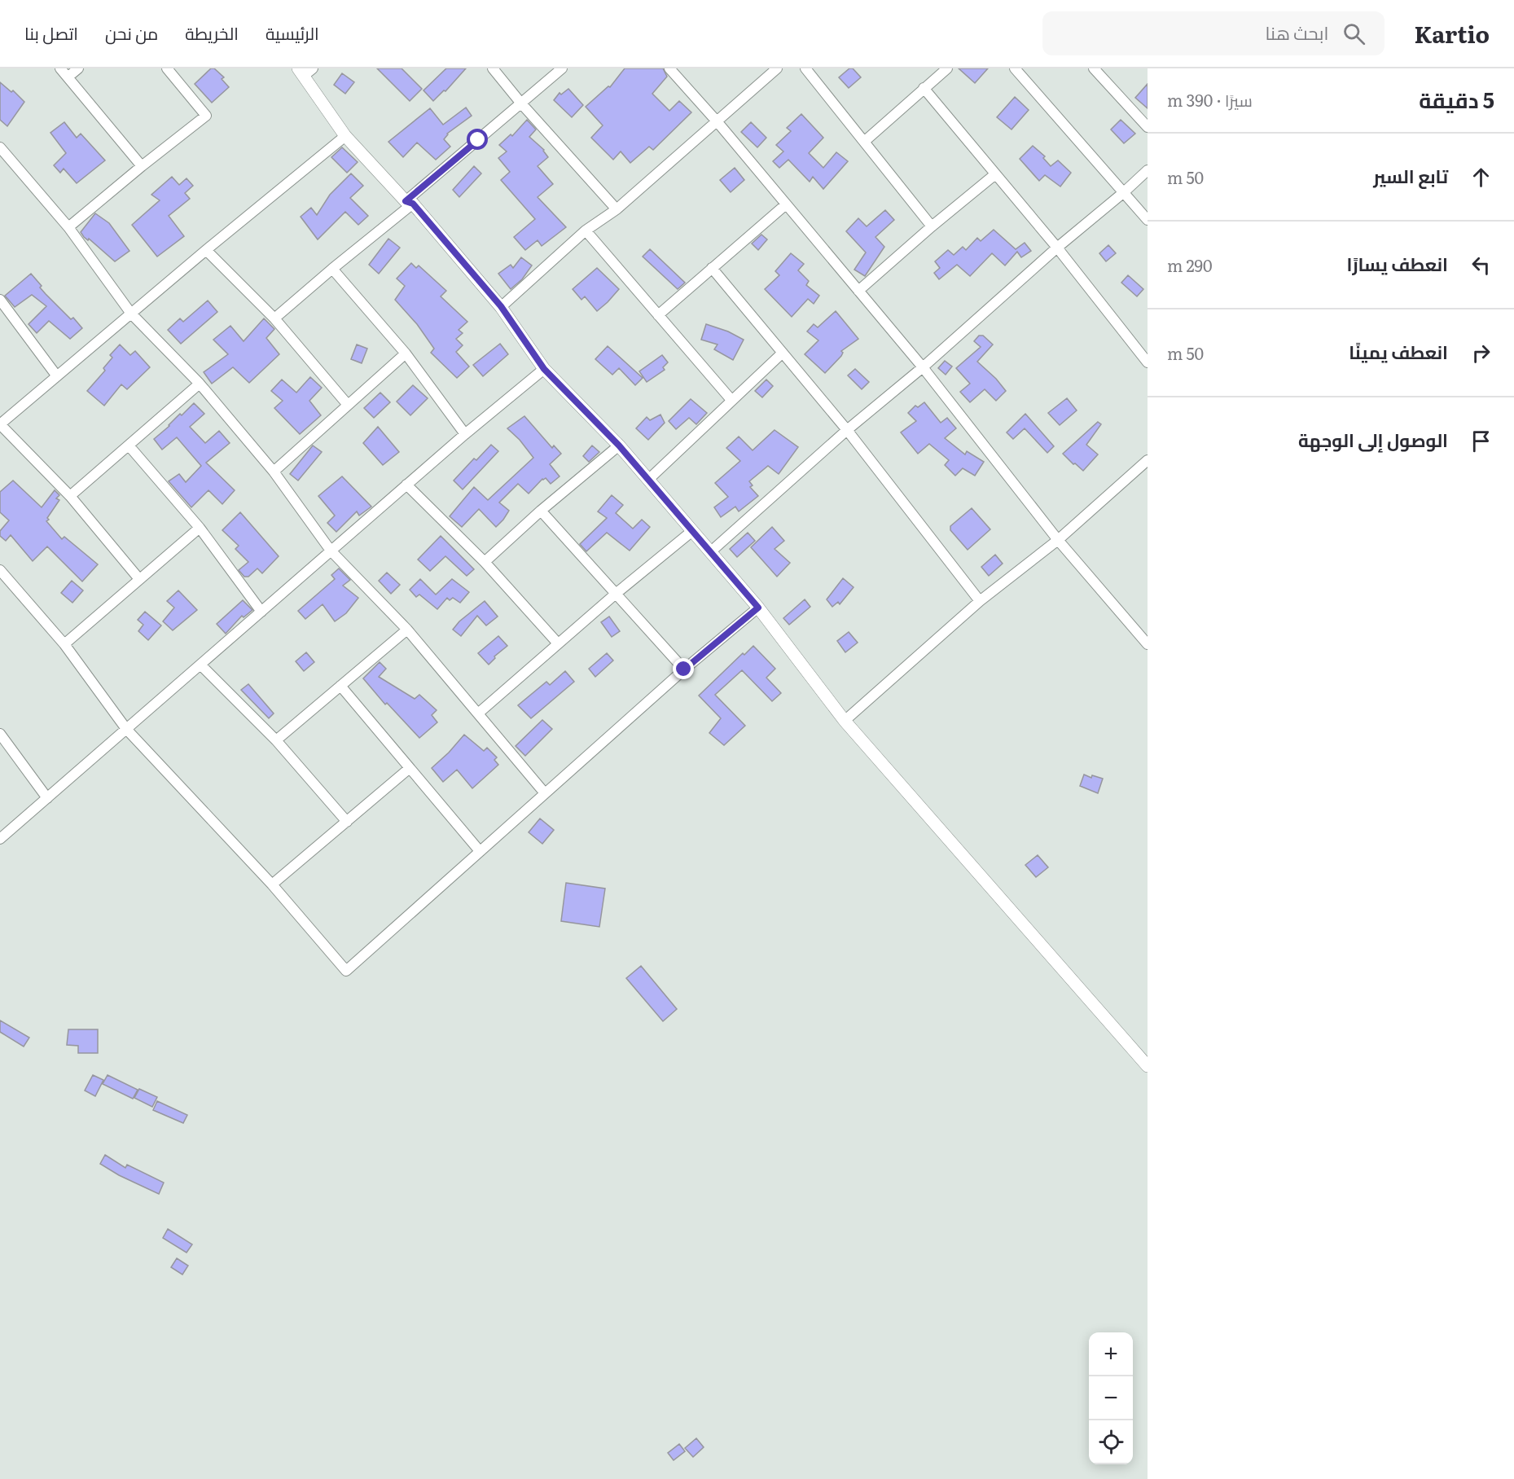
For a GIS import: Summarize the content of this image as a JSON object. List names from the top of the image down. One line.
{"page":{"header":"Kartio","search":"ابحث هنا","nav":["الرئيسية","الخريطة","من نحن","اتصل بنا"],"heading":["5 دقيقة","سيرًا · 390 m"],"list":[["تابع السير","50 m"],["انعطف يسارًا","290 m"],["انعطف يمينًا","50 m"],"الوصول إلى الوجهة"],"map_buttons":["+","−"]}}
